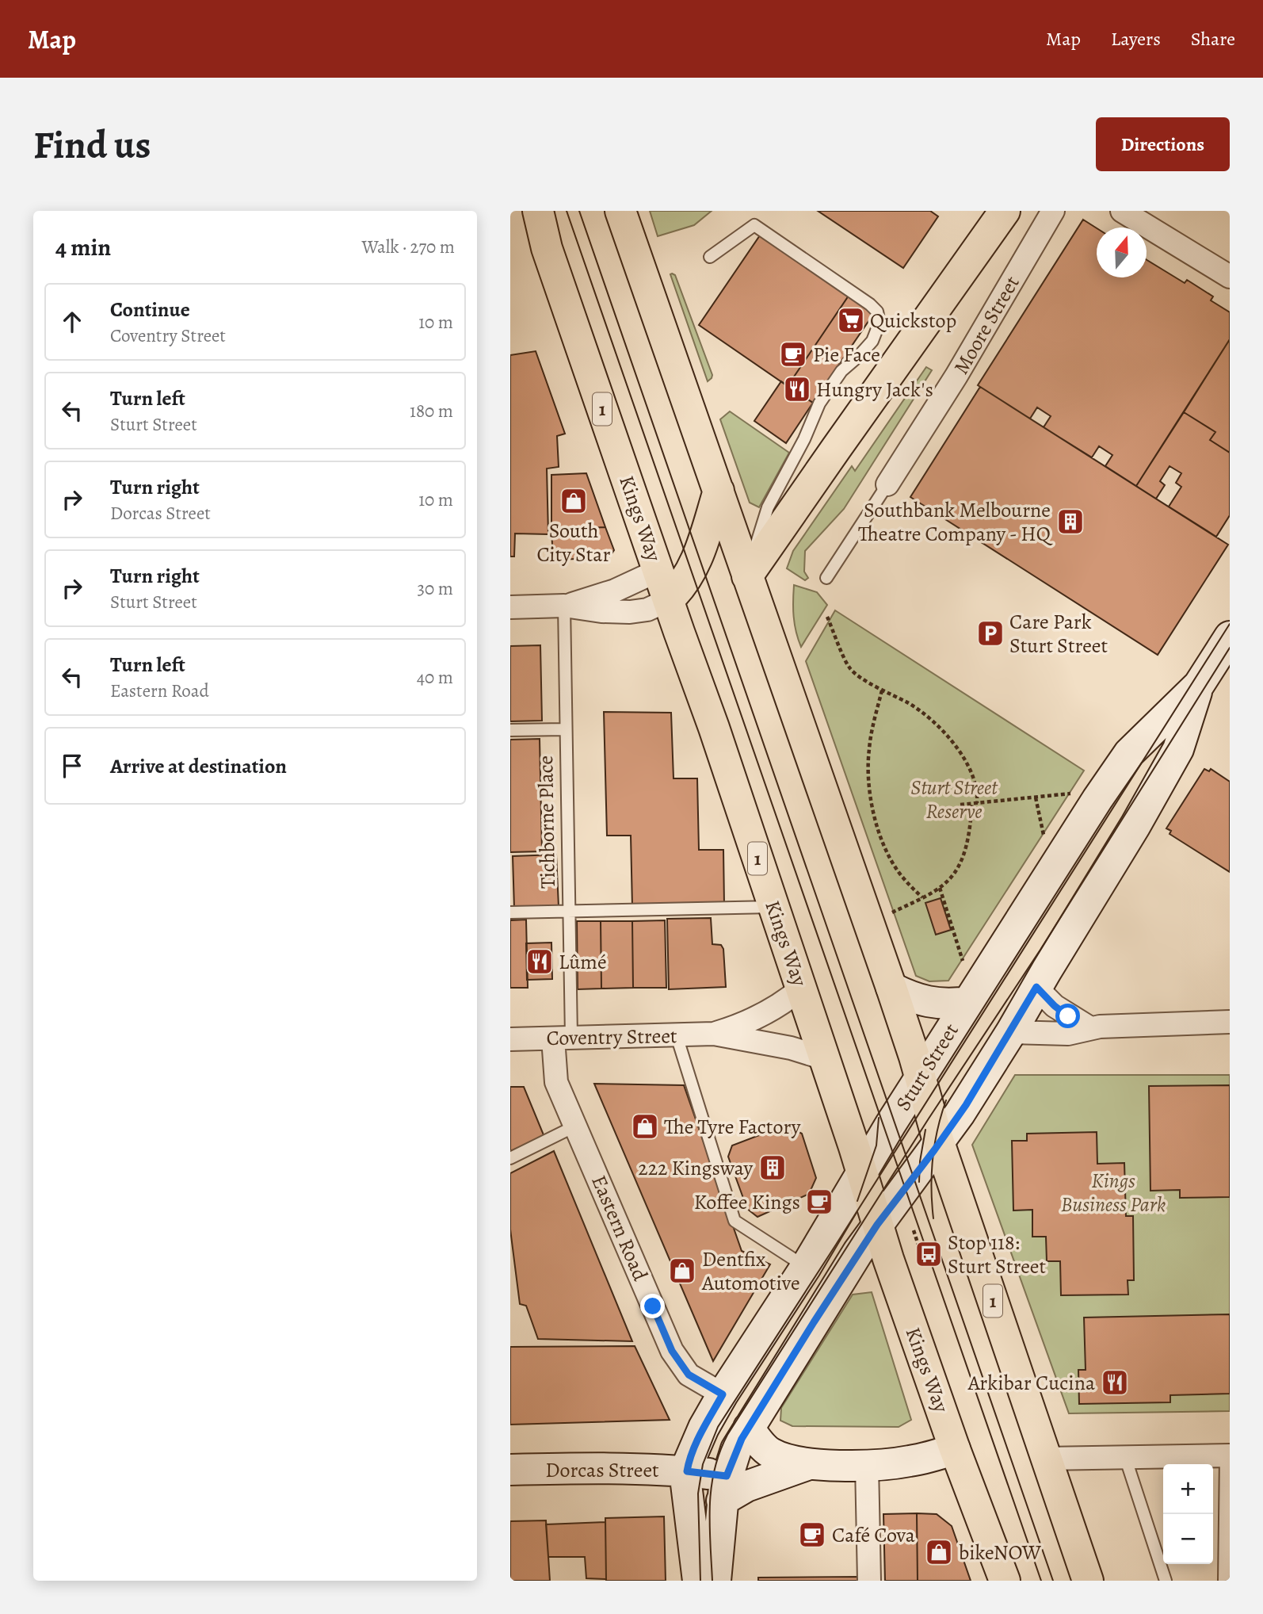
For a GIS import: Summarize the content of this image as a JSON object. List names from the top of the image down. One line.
{"streets":{"highway":["1","Kings Way"],"street":["Moore Street","Coventry Street","Sturt Street","Eastern Road","Dorcas Street"],"lane":["Tichborne Place"]},"crossings":[["1","Sturt Street"],["Kings Way","Coventry Street"],["Kings Way","Sturt Street"],["Tichborne Place","Coventry Street"],["Tichborne Place","Eastern Road"],["Coventry Street","Eastern Road"],["Sturt Street","Eastern Road"],["Sturt Street","Dorcas Street"]],"parks":["Sturt Street Reserve","Kings Business Park"],"places":{"supermarket":["Quickstop"],"cafe":["Pie Face","Koffee Kings","Café Cova"],"restaurant":["Hungry Jack's","Lûmé","Arkibar Cucina"],"shop":["South City Star","The Tyre Factory","Dentfix Automotive","bikeNOW"],"building":["Southbank Melbourne Theatre Company - HQ","222 Kingsway"],"parking":["Care Park Sturt Street"],"bus stop":["Stop 118: Sturt Street"]},"north":"top","page":{"header":"Map","nav":["Map","Layers","Share"],"buttons":"Directions","title":"Find us","heading":["4 min","Walk · 270 m"],"list":[["Continue","Coventry Street","10 m"],["Turn left","Sturt Street","180 m"],["Turn right","Dorcas Street","10 m"],["Turn right","Sturt Street","30 m"],["Turn left","Eastern Road","40 m"],"Arrive at destination"],"map_buttons":["+","−"]}}
